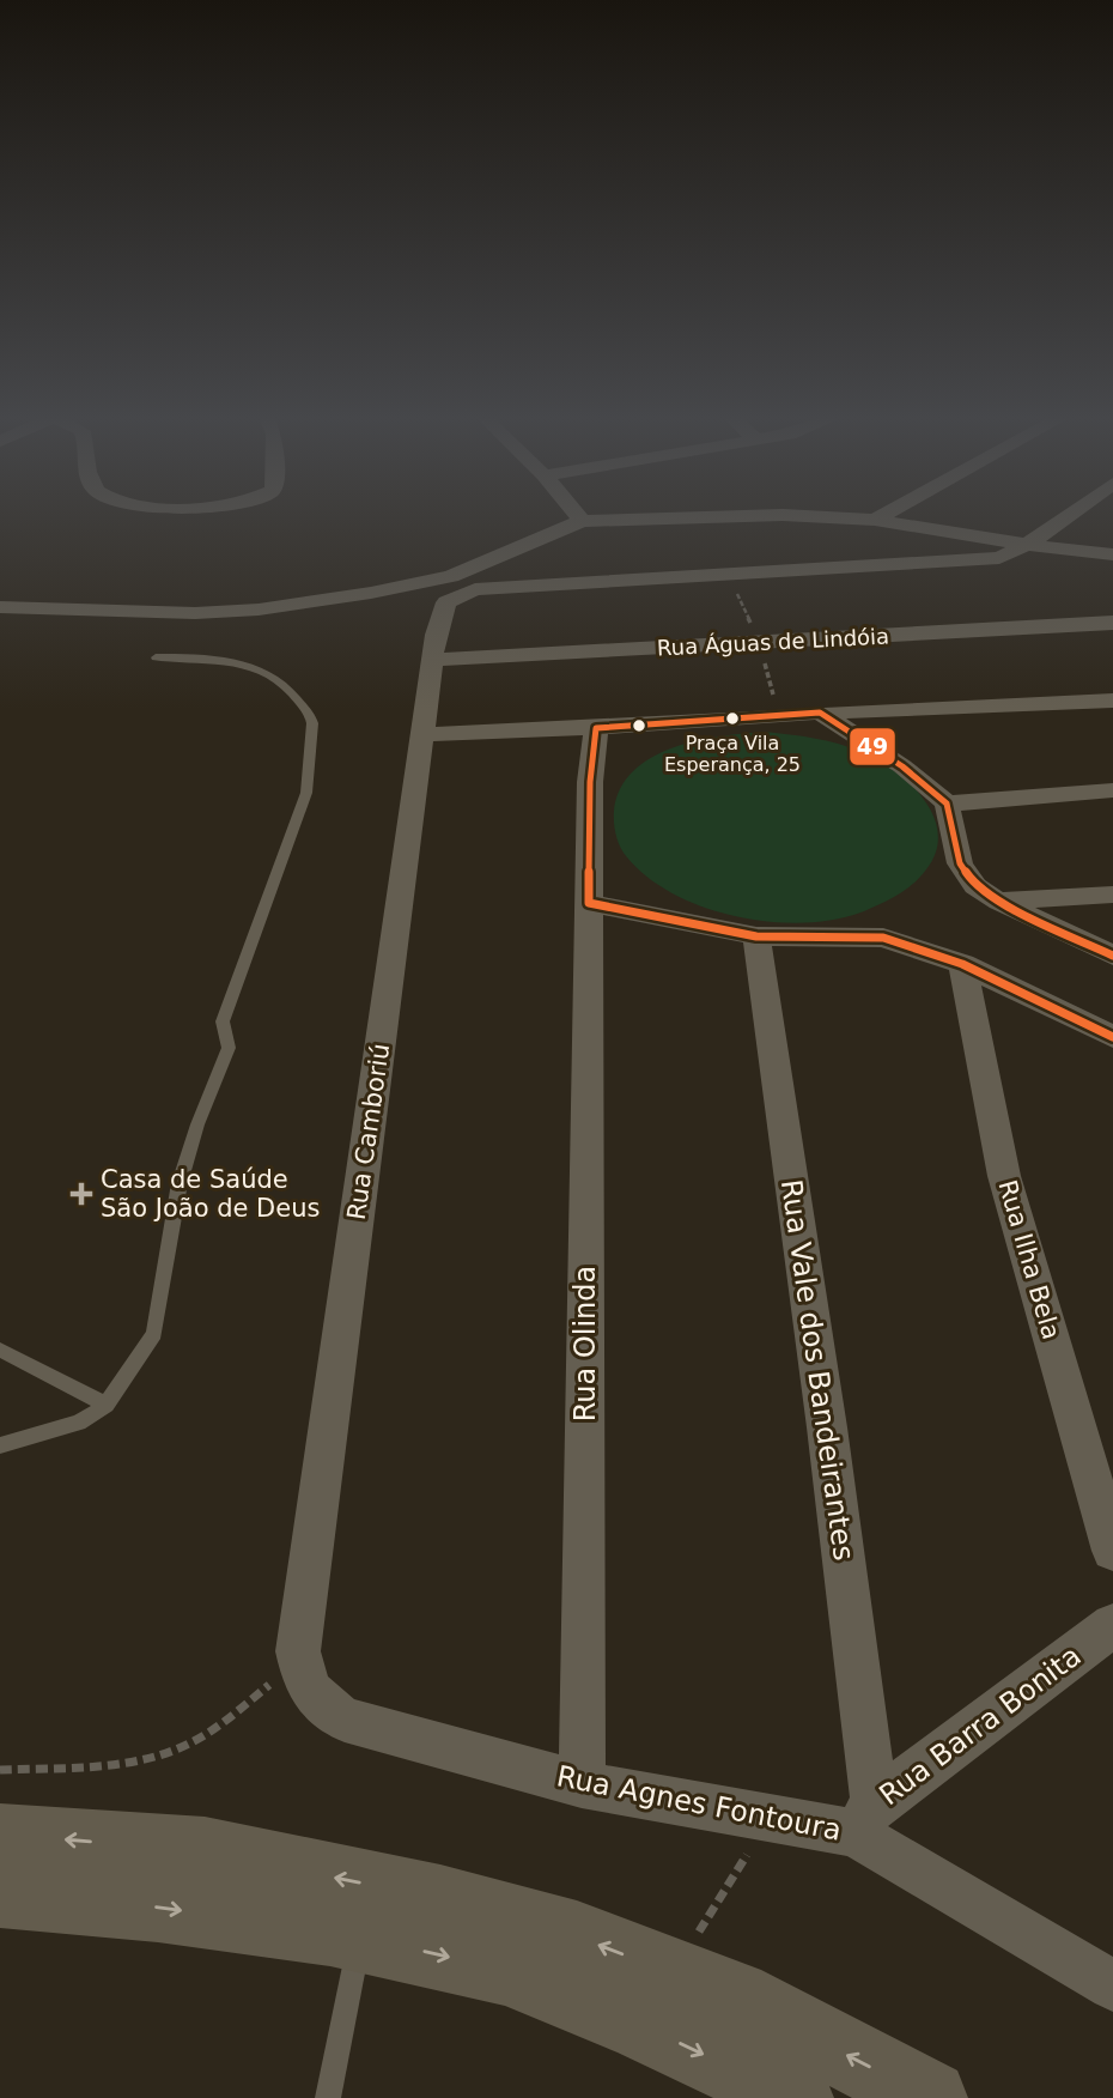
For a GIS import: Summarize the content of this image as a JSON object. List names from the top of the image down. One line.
{"streets":{"street":["Rua Águas de Lindóia","Rua Camboriú","Rua Ilha Bela","Rua Olinda","Rua Vale dos Bandeirantes","Rua Barra Bonita","Rua Agnes Fontoura"]},"crossings":[["Rua Águas de Lindóia","Rua Camboriú"],["Rua Camboriú","Rua Agnes Fontoura"],["Rua Olinda","Rua Agnes Fontoura"],["Rua Vale dos Bandeirantes","Rua Barra Bonita"],["Rua Vale dos Bandeirantes","Rua Agnes Fontoura"],["Rua Barra Bonita","Rua Agnes Fontoura"]],"places":{"other":["Praça Vila Esperança, 25"],"health":["Casa de Saúde São João de Deus"]},"lines":["transit line 49"]}
